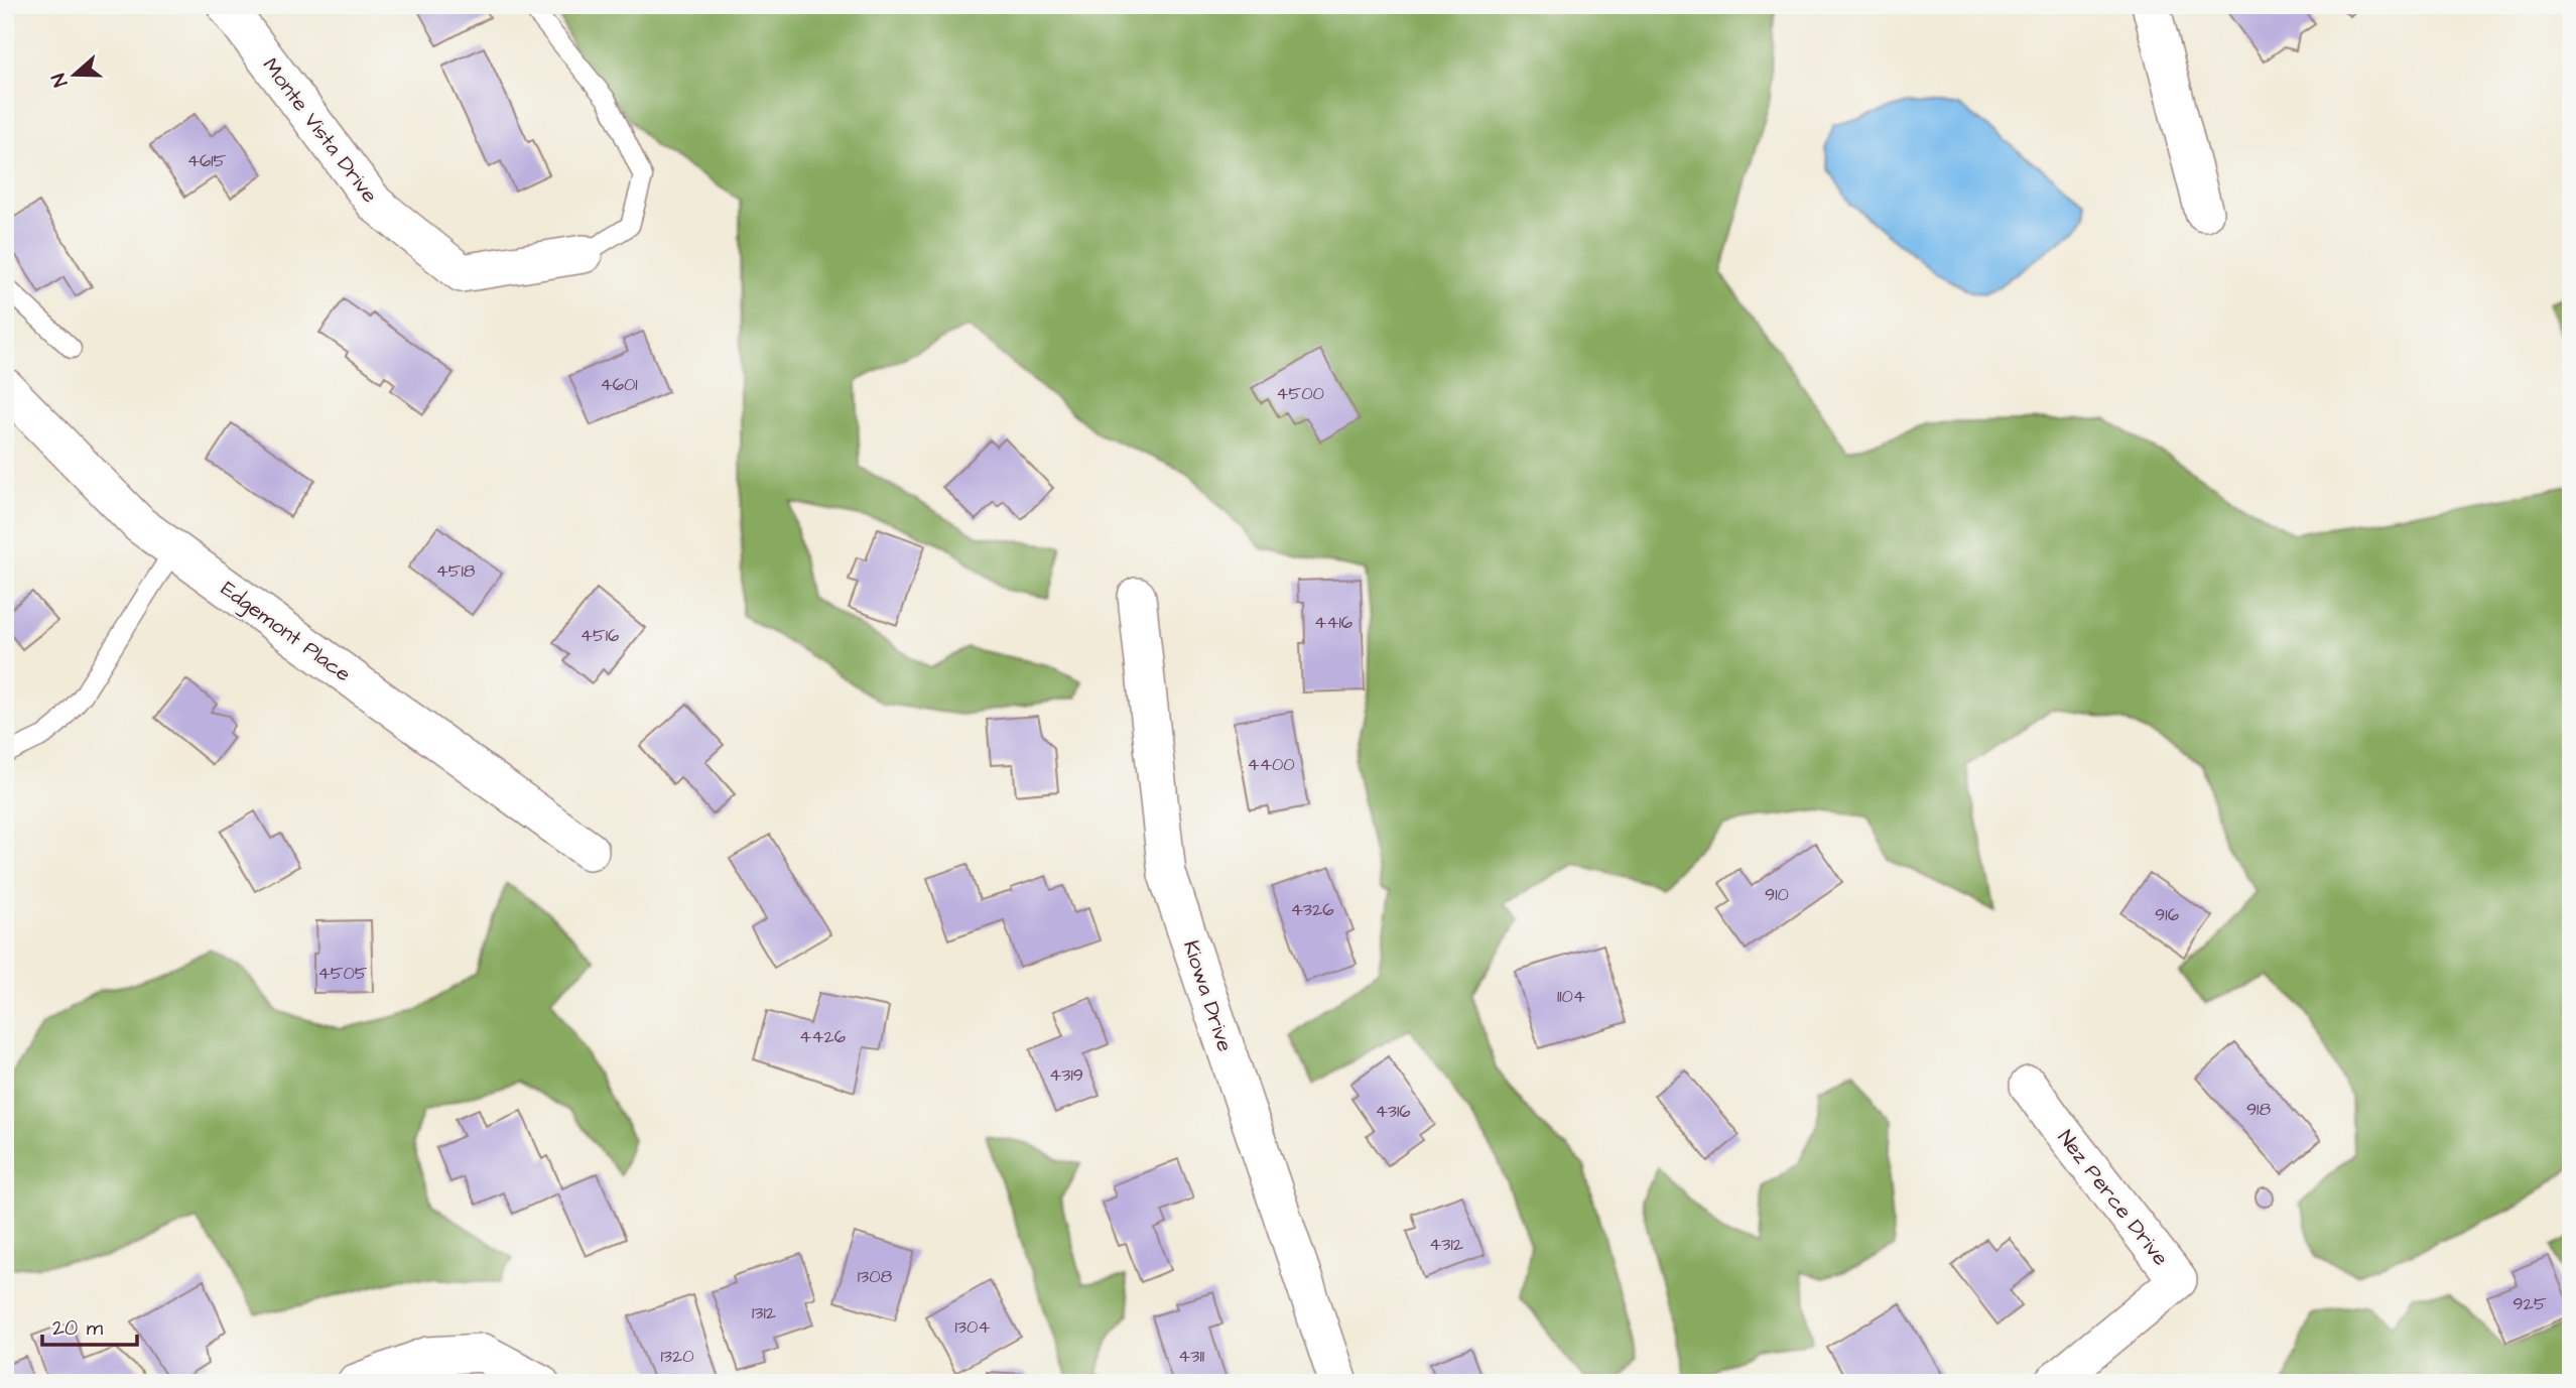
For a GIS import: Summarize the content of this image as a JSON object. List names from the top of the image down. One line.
{"streets":{"street":["Monte Vista Drive","Edgemont Place","Kiowa Drive","Nez Perce Drive"]},"house_numbers":["4615","4601","4500","4518","4416","4516","4400","910","4326","916","4505","1104","4426","4319","918","4316","4312","1308","925","1312","1304","1320","4311"],"scale_bar":"20 m","north":"left"}
